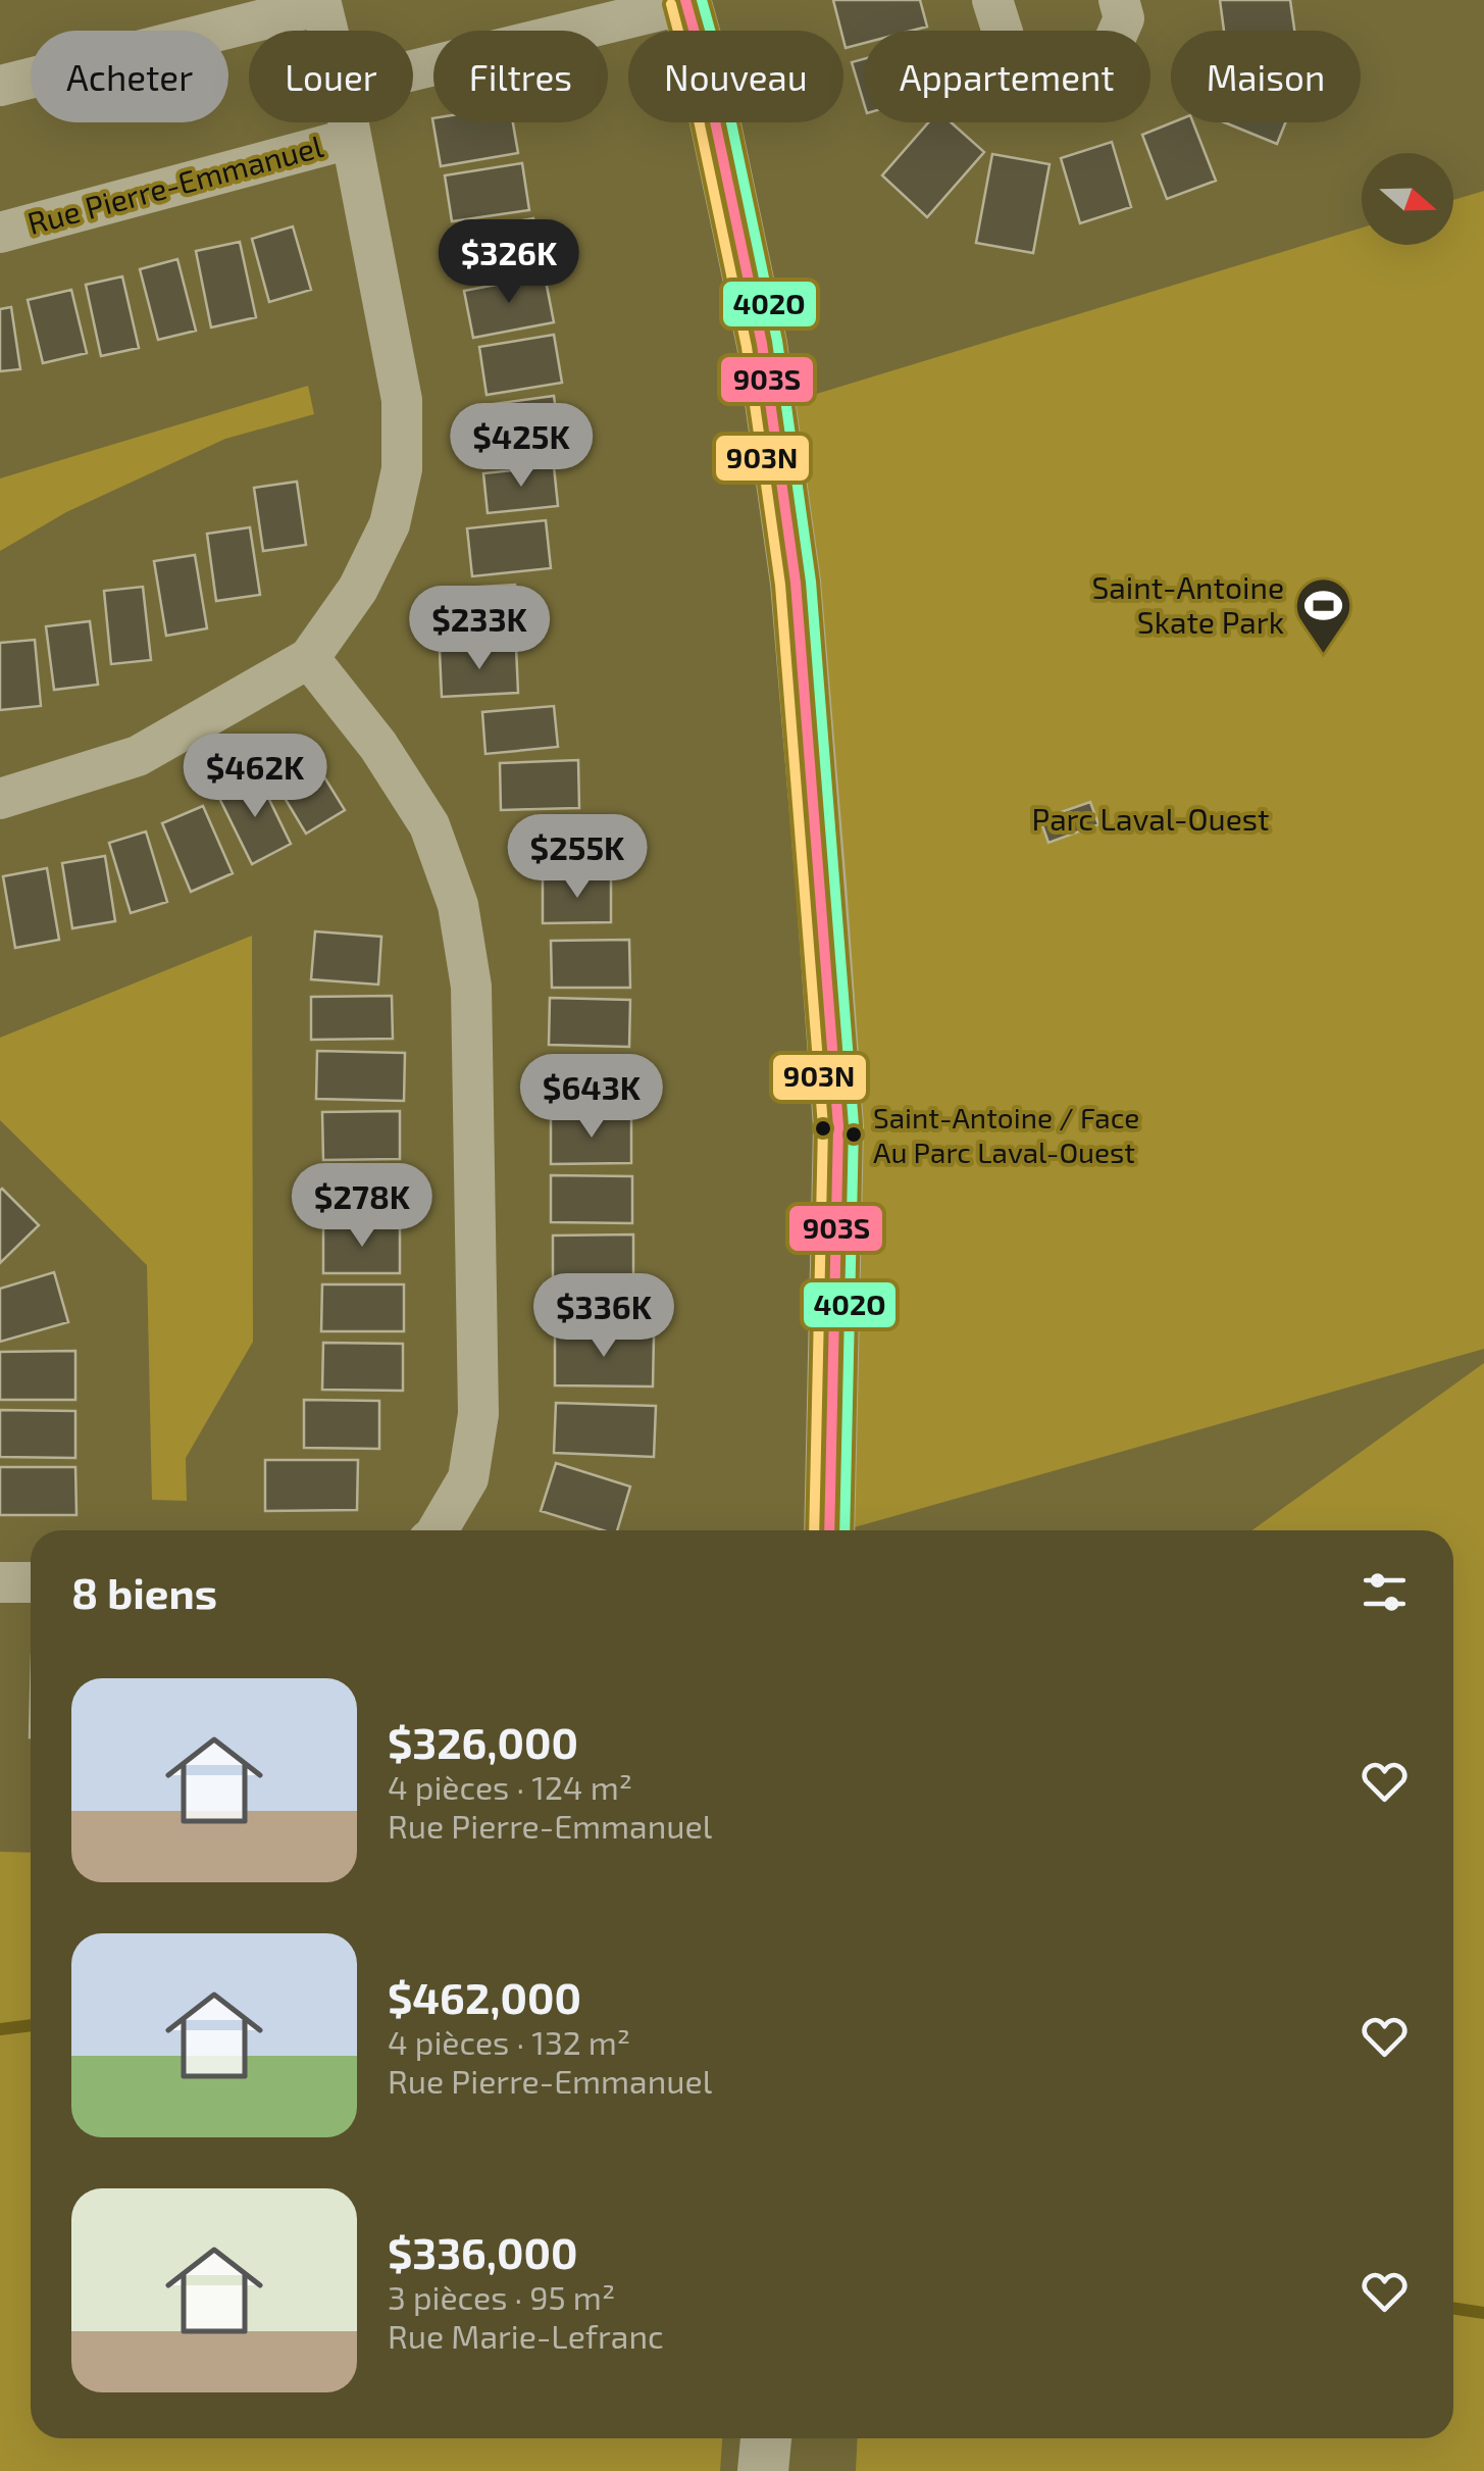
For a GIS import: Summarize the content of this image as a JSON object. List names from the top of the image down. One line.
{"streets":{"street":["Rue Pierre-Emmanuel"]},"parks":["Parc Laval-Ouest"],"places":{"sports":["Saint-Antoine Skate Park"],"other":["Saint-Antoine / Face Au Parc Laval-Ouest"]},"lines":["transit line 903S","transit line 402O","transit line 903N"],"north":"right","page":{"chip":["Acheter","Louer","Filtres","Nouveau","Appartement","Maison"],"price":["$326K","$425K","$233K","$462K","$255K","$643K","$278K","$336K"],"heading":"8 biens","list":[{"name":"$326,000","note":"4 pièces · 124 m² · Rue Pierre-Emmanuel"},{"name":"$462,000","note":"4 pièces · 132 m² · Rue Pierre-Emmanuel"},{"name":"$336,000","note":"3 pièces · 95 m² · Rue Marie-Lefranc"}]}}
